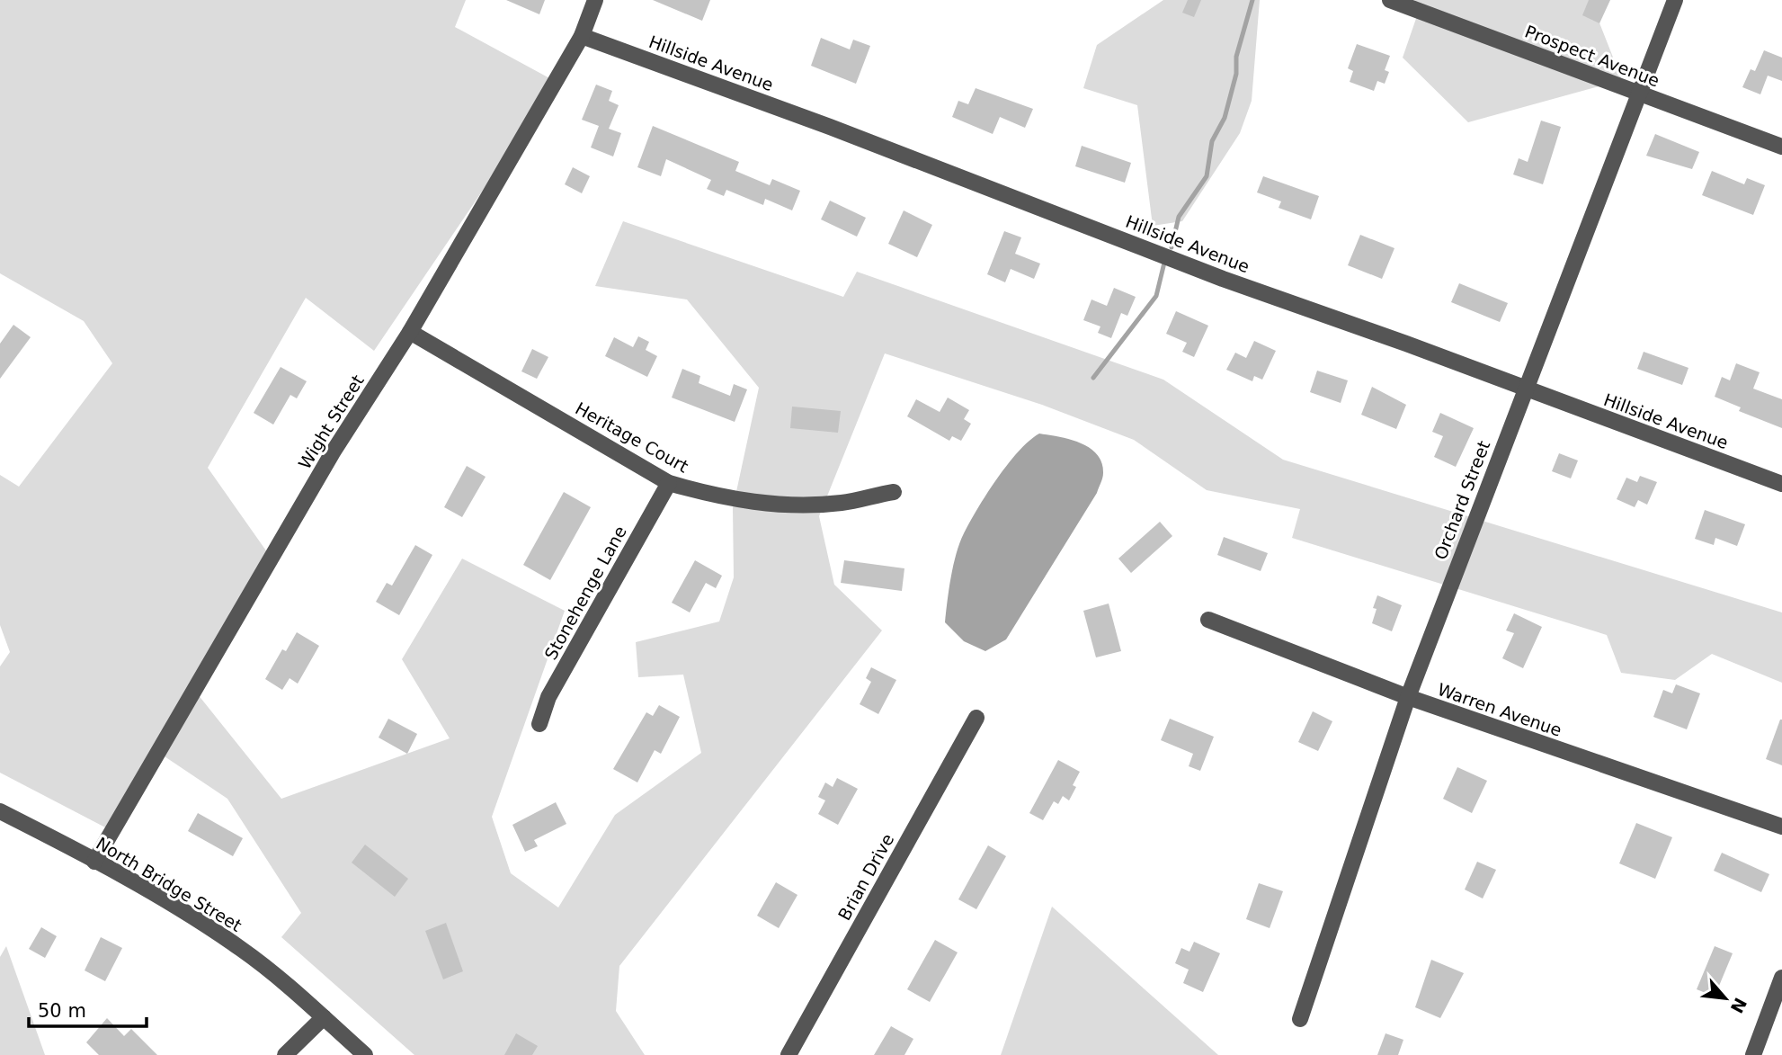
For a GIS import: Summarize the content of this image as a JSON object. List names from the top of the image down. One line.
{"streets":{"street":["Prospect Avenue","Hillside Avenue","Wight Street","Heritage Court","Orchard Street","Stonehenge Lane","Warren Avenue","Brian Drive","North Bridge Street"]},"crossings":[["Prospect Avenue","Orchard Street"],["Hillside Avenue","Wight Street"],["Hillside Avenue","Orchard Street"],["Wight Street","Heritage Court"],["Wight Street","North Bridge Street"],["Heritage Court","Stonehenge Lane"],["Orchard Street","Warren Avenue"]],"scale_bar":"50 m","north":"bottom right"}
